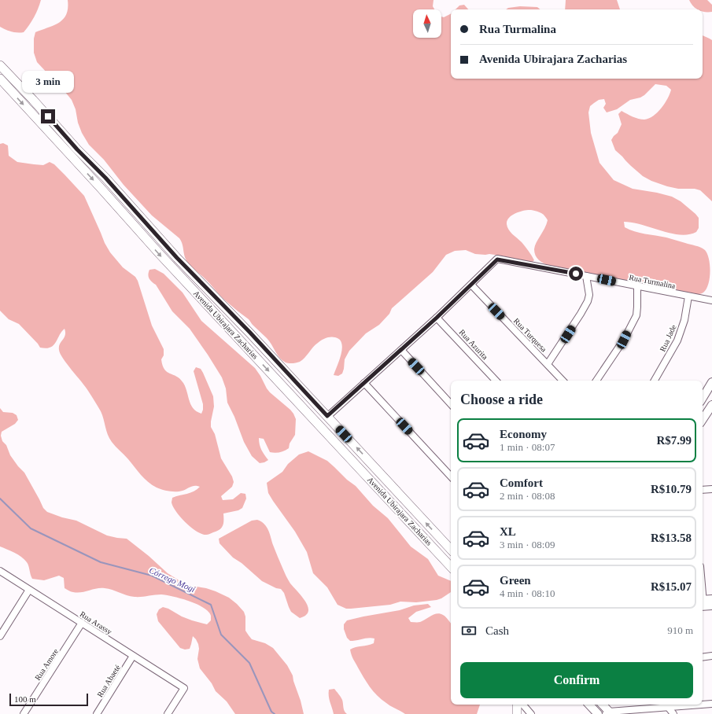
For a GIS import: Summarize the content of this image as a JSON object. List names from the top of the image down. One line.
{"streets":{"main road":["Avenida Ubirajara Zacharias"],"street":["Rua Turmalina","Rua Turquesa","Rua Jade","Rua Azurita","Rua Arassy","Rua Amore","Rua Abaeté"]},"crossings":[["Rua Turmalina","Rua Turquesa"],["Rua Turmalina","Rua Jade"],["Rua Arassy","Rua Amore"],["Rua Arassy","Rua Abaeté"]],"water":["Córrego Mogi"],"scale_bar":"100 m","north":"top","page":{"banner":["Rua Turmalina","Avenida Ubirajara Zacharias"],"bubble":"3 min","heading":"Choose a ride","list":[{"name":"Economy","note":"1 min · 08:07","value":"R$7.99"},{"name":"Comfort","note":"2 min · 08:08","value":"R$10.79"},{"name":"XL","note":"3 min · 08:09","value":"R$13.58"},{"name":"Green","note":"4 min · 08:10","value":"R$15.07"}],"pay":["Cash","910 m"],"buttons":"Confirm","scale":"100 m"}}
